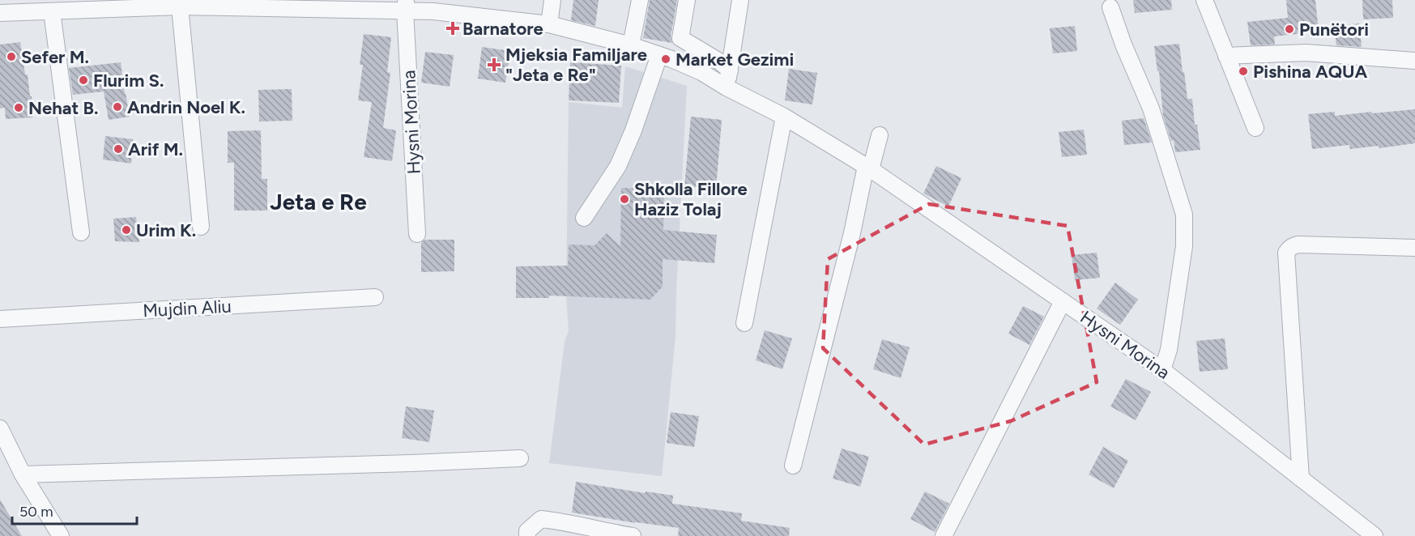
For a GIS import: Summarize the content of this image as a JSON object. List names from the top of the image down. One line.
{"streets":{"street":["Hysni Morina","Mujdin Aliu"]},"districts":["Jeta e Re"],"places":{"health":["Barnatore","Mjeksia Familjare \"Jeta e Re\""],"other":["Punëtori","Sefer M.","Market Gezimi","Pishina AQUA","Flurim S.","Andrin Noel K.","Nehat B.","Arif M.","Shkolla Fillore Haziz Tolaj","Urim K."]},"scale_bar":"50 m"}
